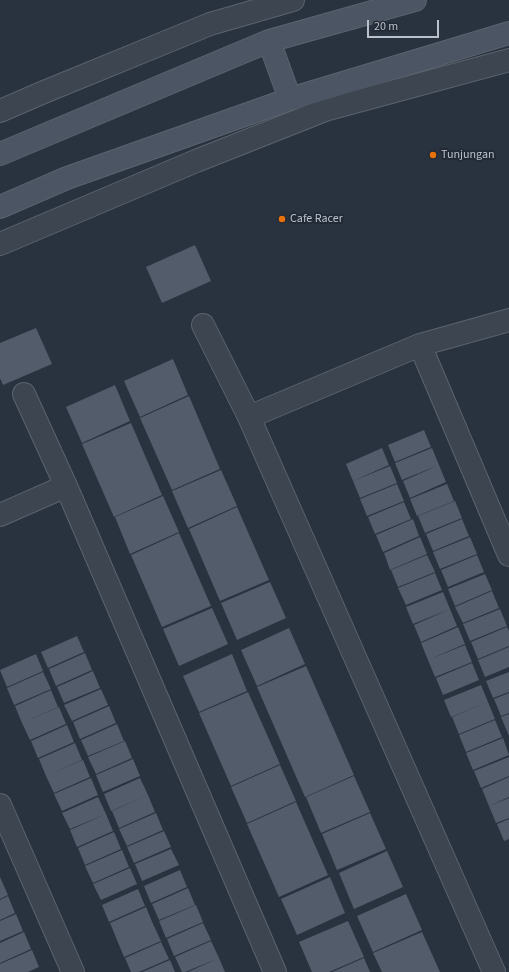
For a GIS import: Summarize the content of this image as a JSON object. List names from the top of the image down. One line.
{"places":["Tunjungan","Cafe Racer"],"scale_bar":"20 m"}
